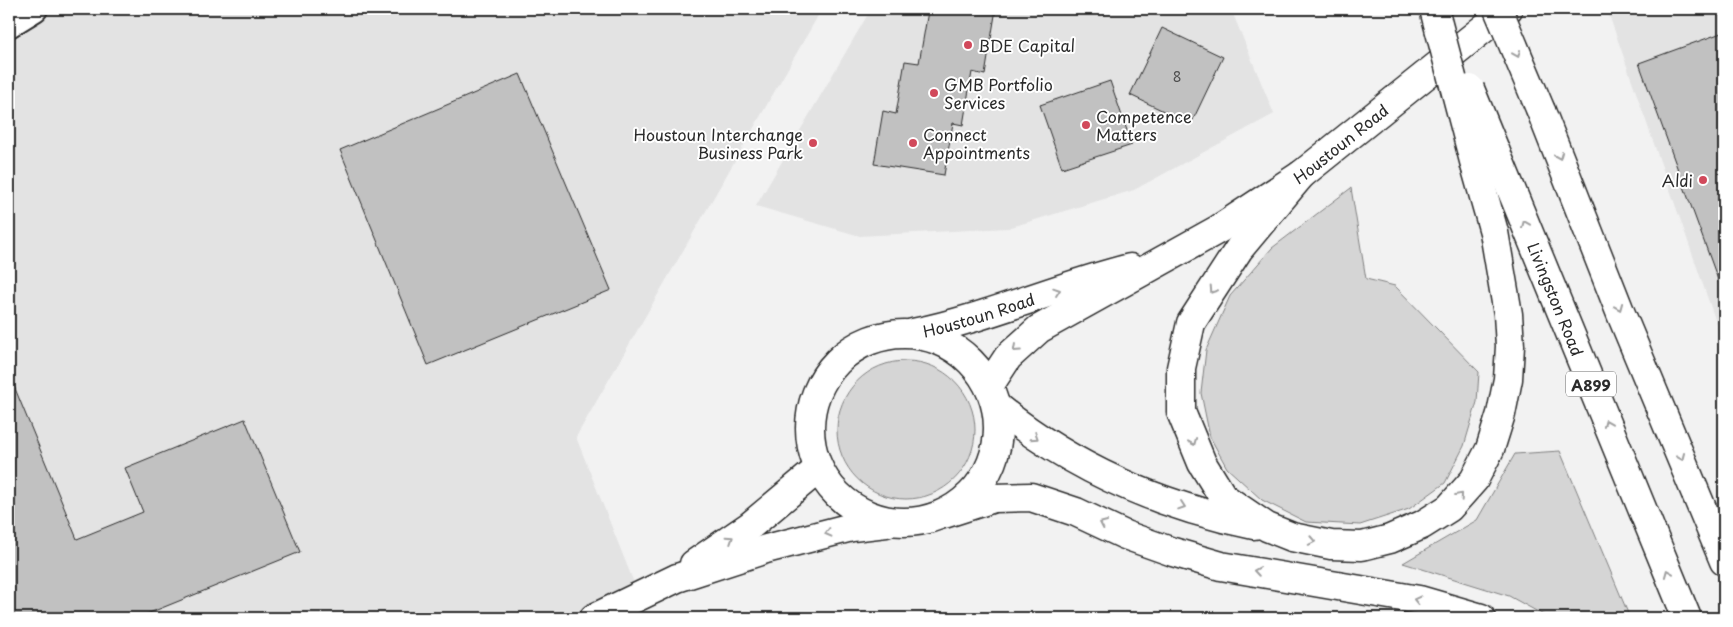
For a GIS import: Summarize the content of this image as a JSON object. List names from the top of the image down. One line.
{"streets":{"main road":["Houstoun Road","Livingston Road","A899"]},"places":["BDE Capital","GMB Portfolio Services","Competence Matters","Houstoun Interchange Business Park","Connect Appointments","Aldi"],"house_numbers":["8"]}
